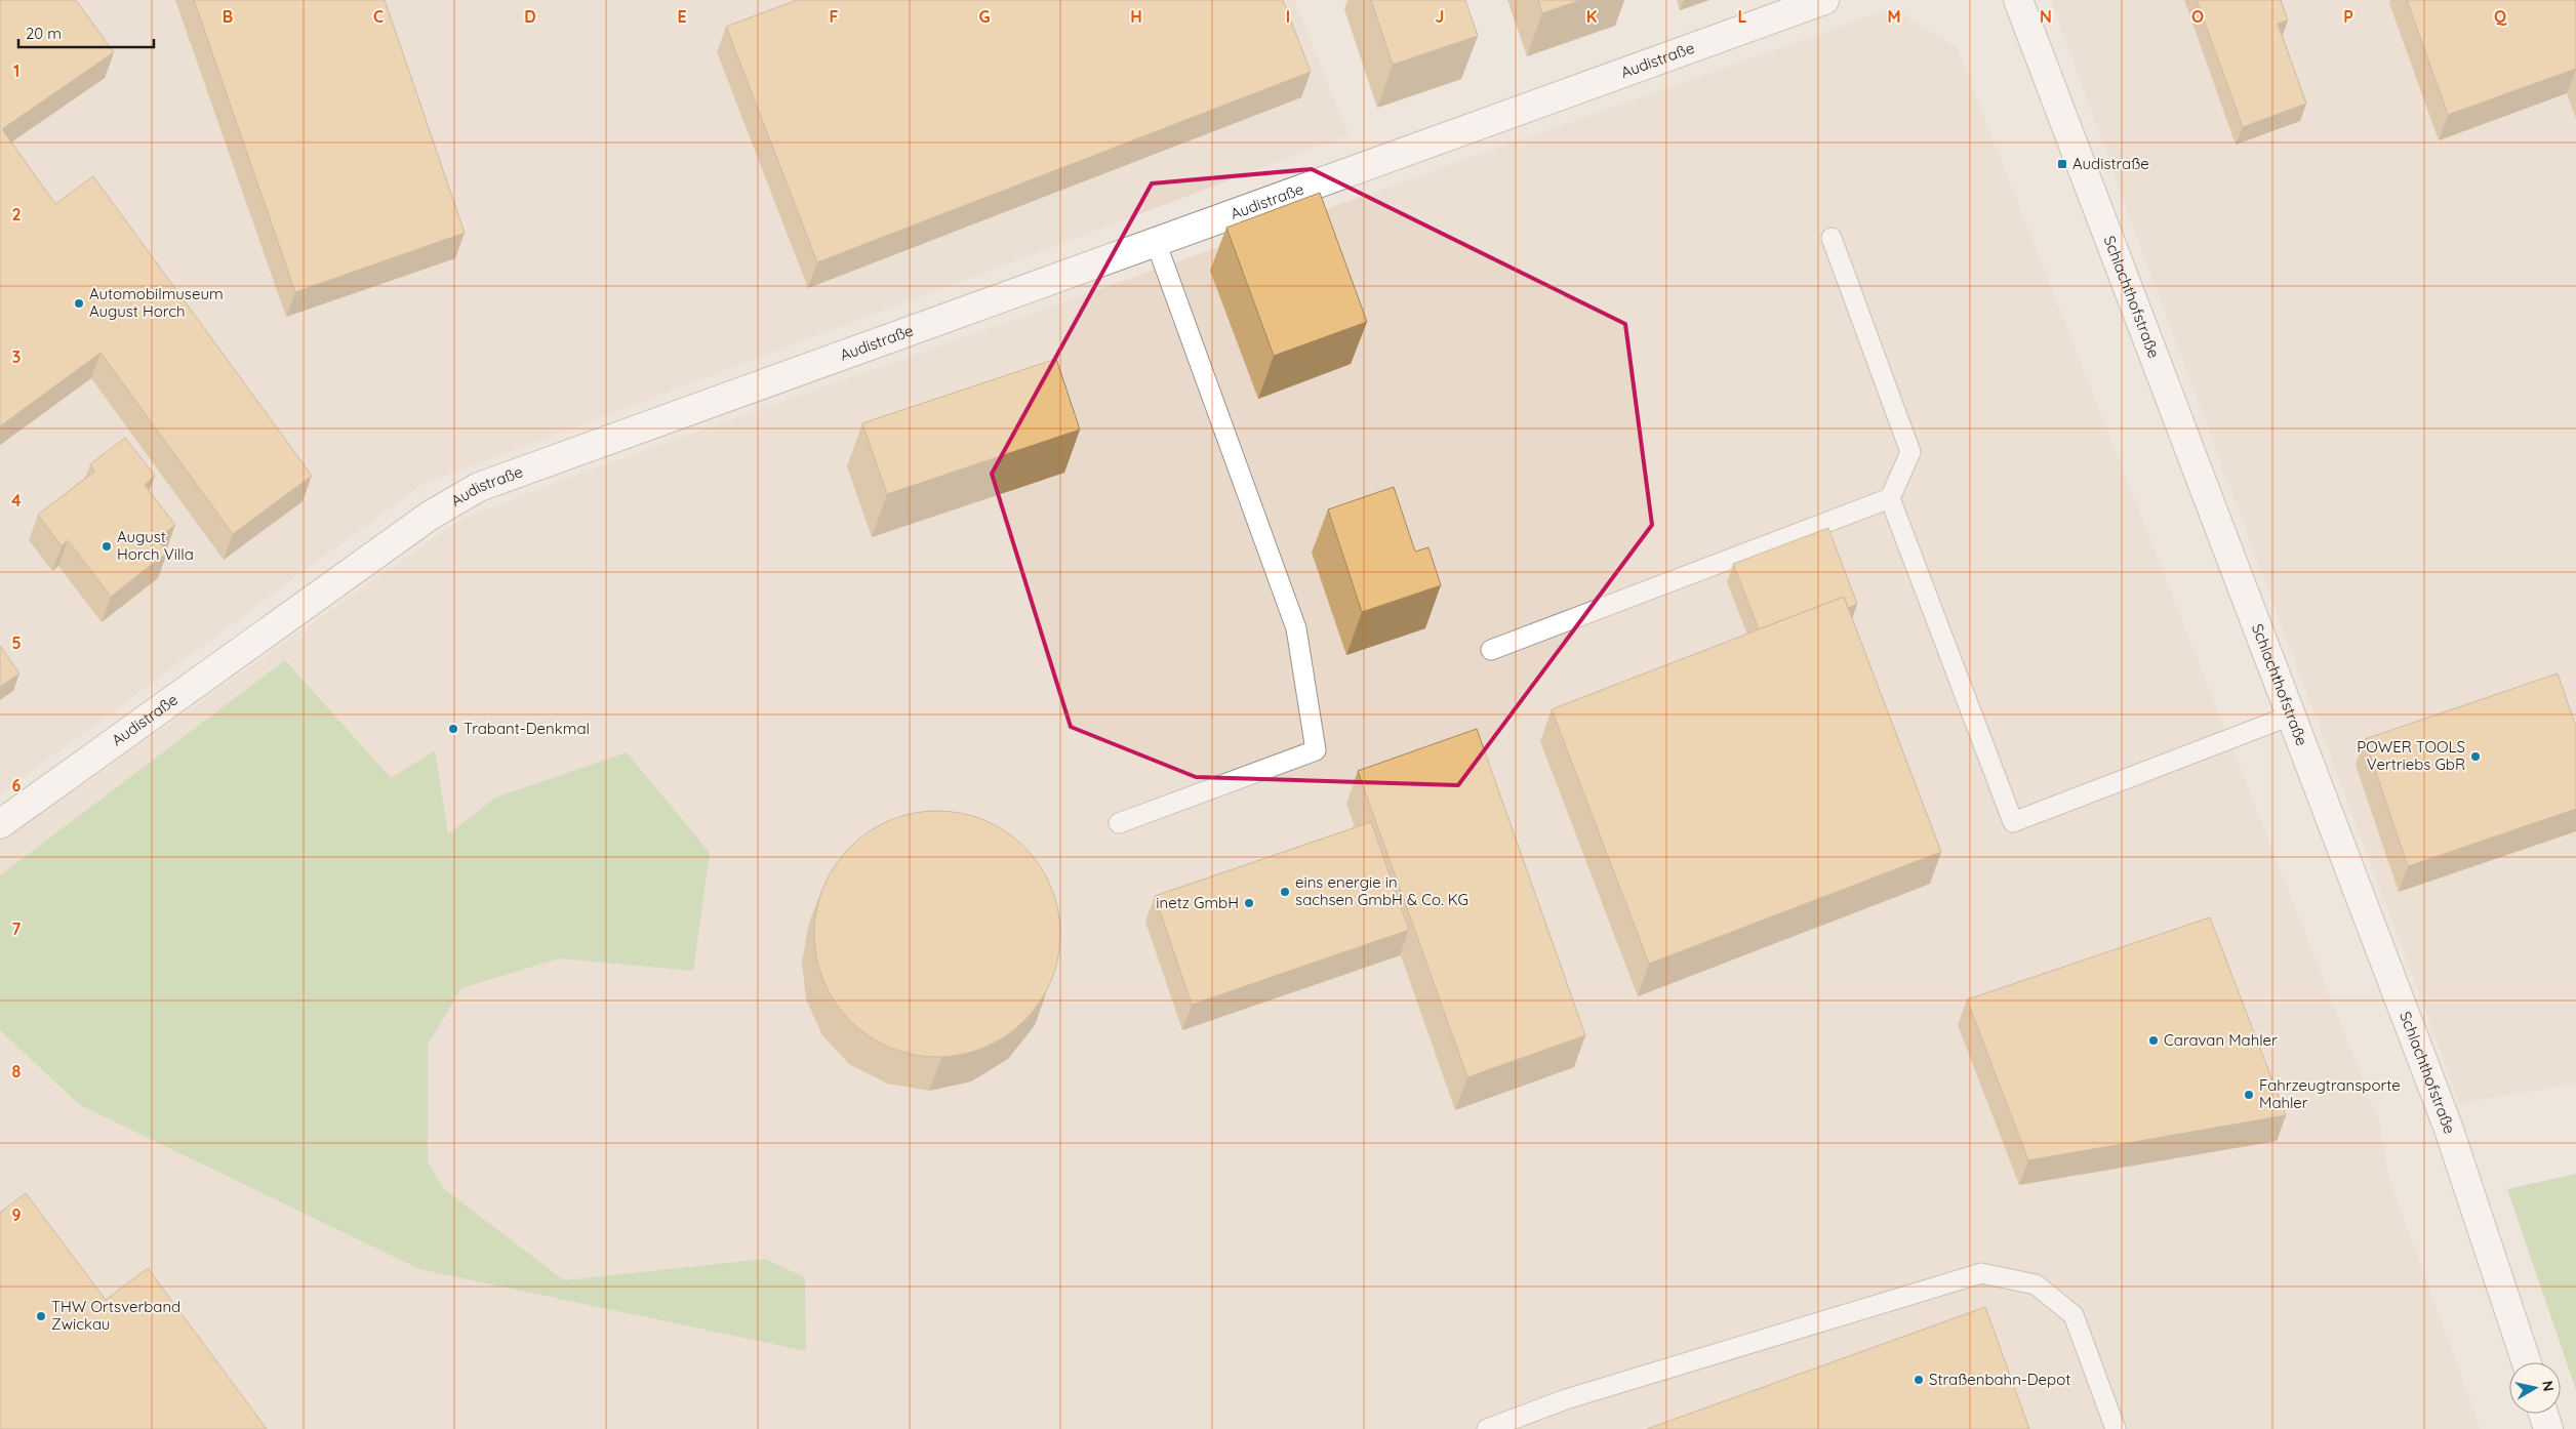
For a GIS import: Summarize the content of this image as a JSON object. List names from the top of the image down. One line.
{"streets":{"street":["Audistraße","Schlachthofstraße"]},"places":{"transit":["Audistraße"],"other":["Automobilmuseum August Horch","August Horch Villa","Trabant-Denkmal","POWER TOOLS Vertriebs GbR","eins energie in sachsen GmbH & Co. KG","inetz GmbH","Caravan Mahler","Fahrzeugtransporte Mahler","THW Ortsverband Zwickau","Straßenbahn-Depot"]},"scale_bar":"20 m","north":"right","grid":{"columns":["B","C","D","E","F","G","H","I","J","K","L","M","N","O","P","Q"],"rows":["1","2","3","4","5","6","7","8","9"]}}
